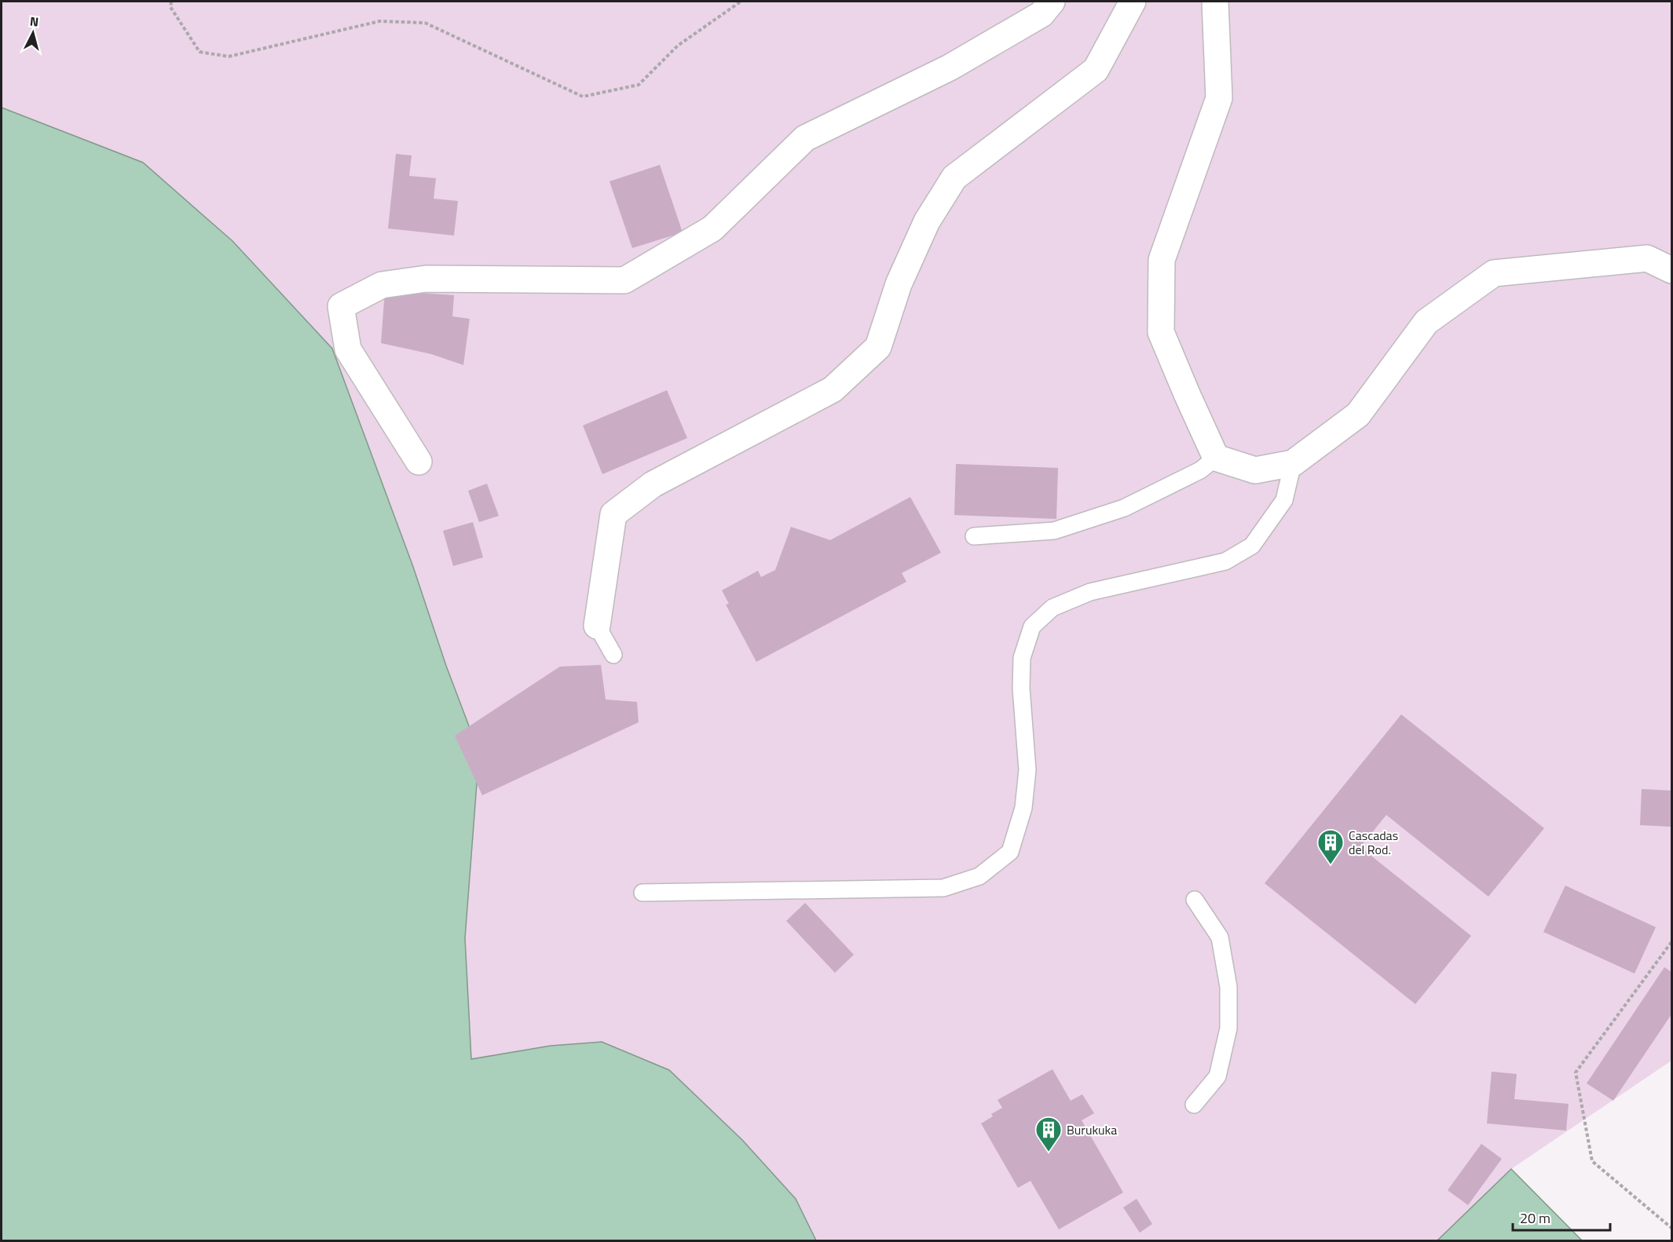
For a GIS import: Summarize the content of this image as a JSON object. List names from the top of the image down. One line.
{"places":{"building":["Cascadas del Rod.","Burukuka"]},"scale_bar":"20 m","north":"top"}
